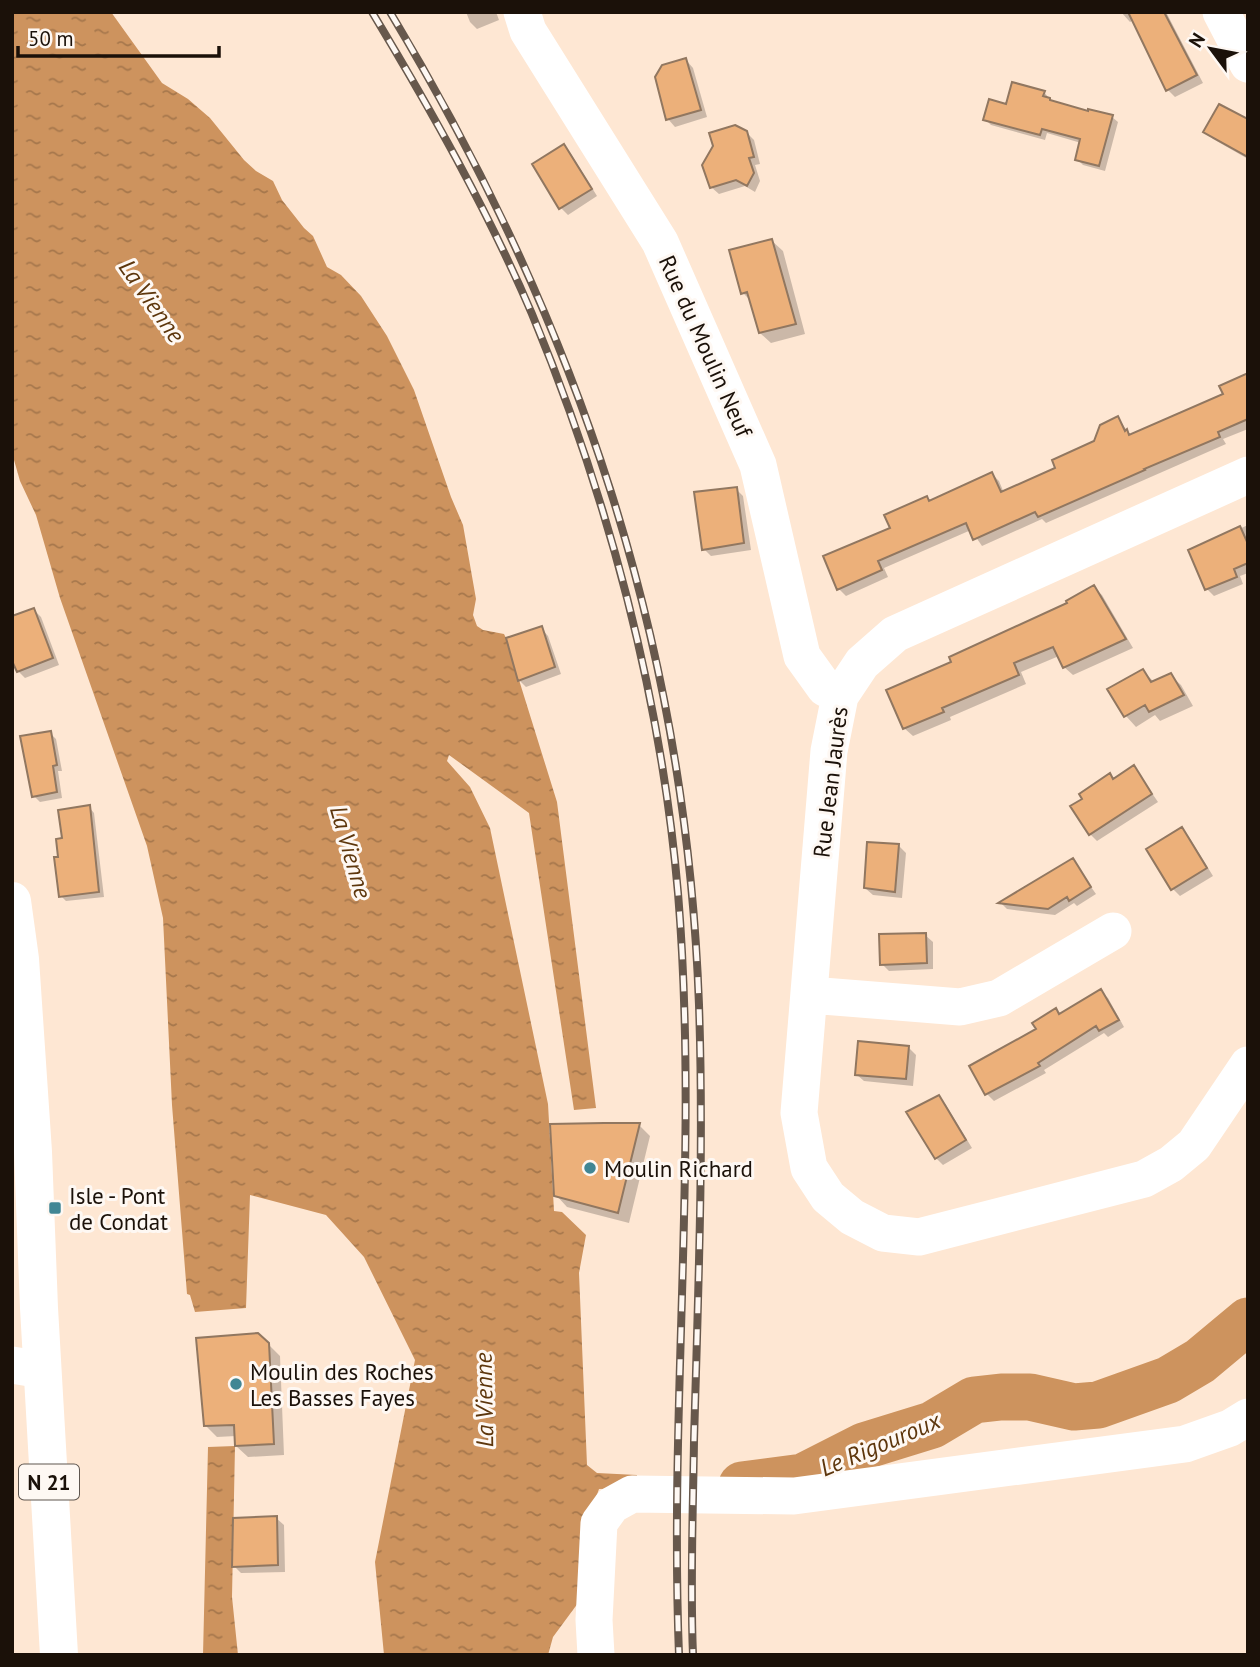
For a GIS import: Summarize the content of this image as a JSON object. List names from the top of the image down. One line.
{"streets":{"main road":["N 21"],"street":["Rue du Moulin Neuf","Rue Jean Jaurès"]},"crossings":[["Rue du Moulin Neuf","Rue Jean Jaurès"]],"water":["La Vienne","Le Rigouroux"],"places":{"other":["Moulin Richard","Moulin des Roches Les Basses Fayes"],"transit":["Isle - Pont de Condat"]},"scale_bar":"50 m","north":"top left"}
